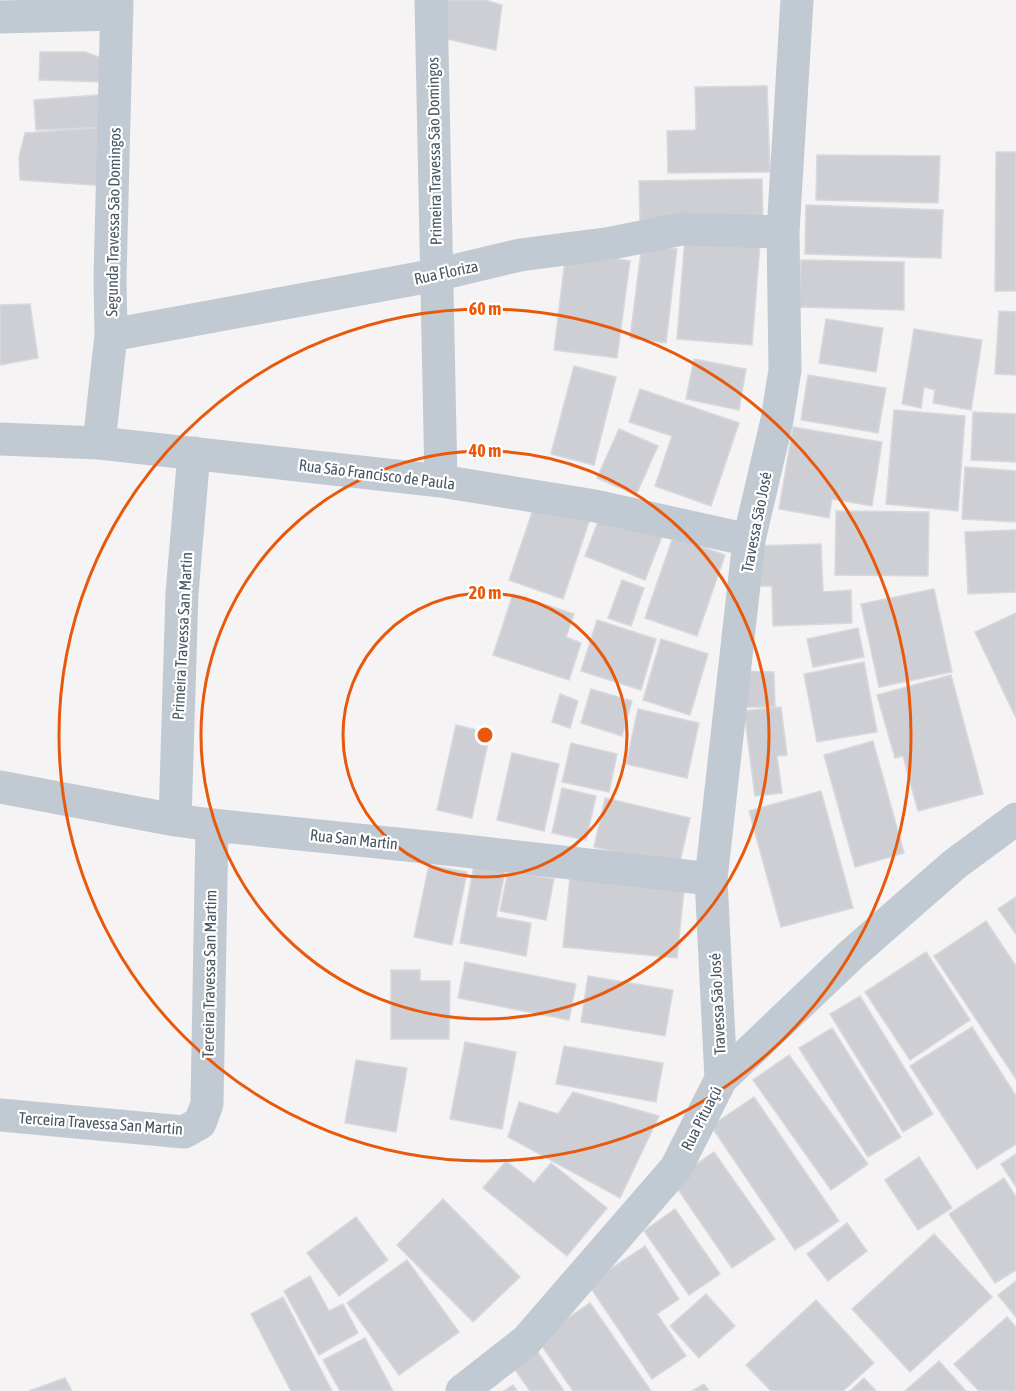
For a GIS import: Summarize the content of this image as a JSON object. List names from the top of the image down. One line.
{"streets":{"street":["Primeira Travessa São Domingos","Segunda Travessa São Domingos","Rua Floriza","Rua São Francisco de Paula","Travessa São José","Primeira Travessa San Martin","Rua San Martin","Terceira Travessa San Martim","Rua Pituaçú","Terceira Travessa San Martin"]},"crossings":[["Primeira Travessa São Domingos","Rua Floriza"],["Primeira Travessa São Domingos","Rua São Francisco de Paula"],["Segunda Travessa São Domingos","Rua Floriza"],["Segunda Travessa São Domingos","Rua São Francisco de Paula"],["Rua Floriza","Travessa São José"],["Rua São Francisco de Paula","Travessa São José"],["Rua São Francisco de Paula","Primeira Travessa San Martin"],["Travessa São José","Rua San Martin"],["Travessa São José","Rua Pituaçú"],["Primeira Travessa San Martin","Rua San Martin"],["Rua San Martin","Terceira Travessa San Martim"],["Terceira Travessa San Martim","Terceira Travessa San Martin"]],"rings":["60 m","40 m","20 m"]}
